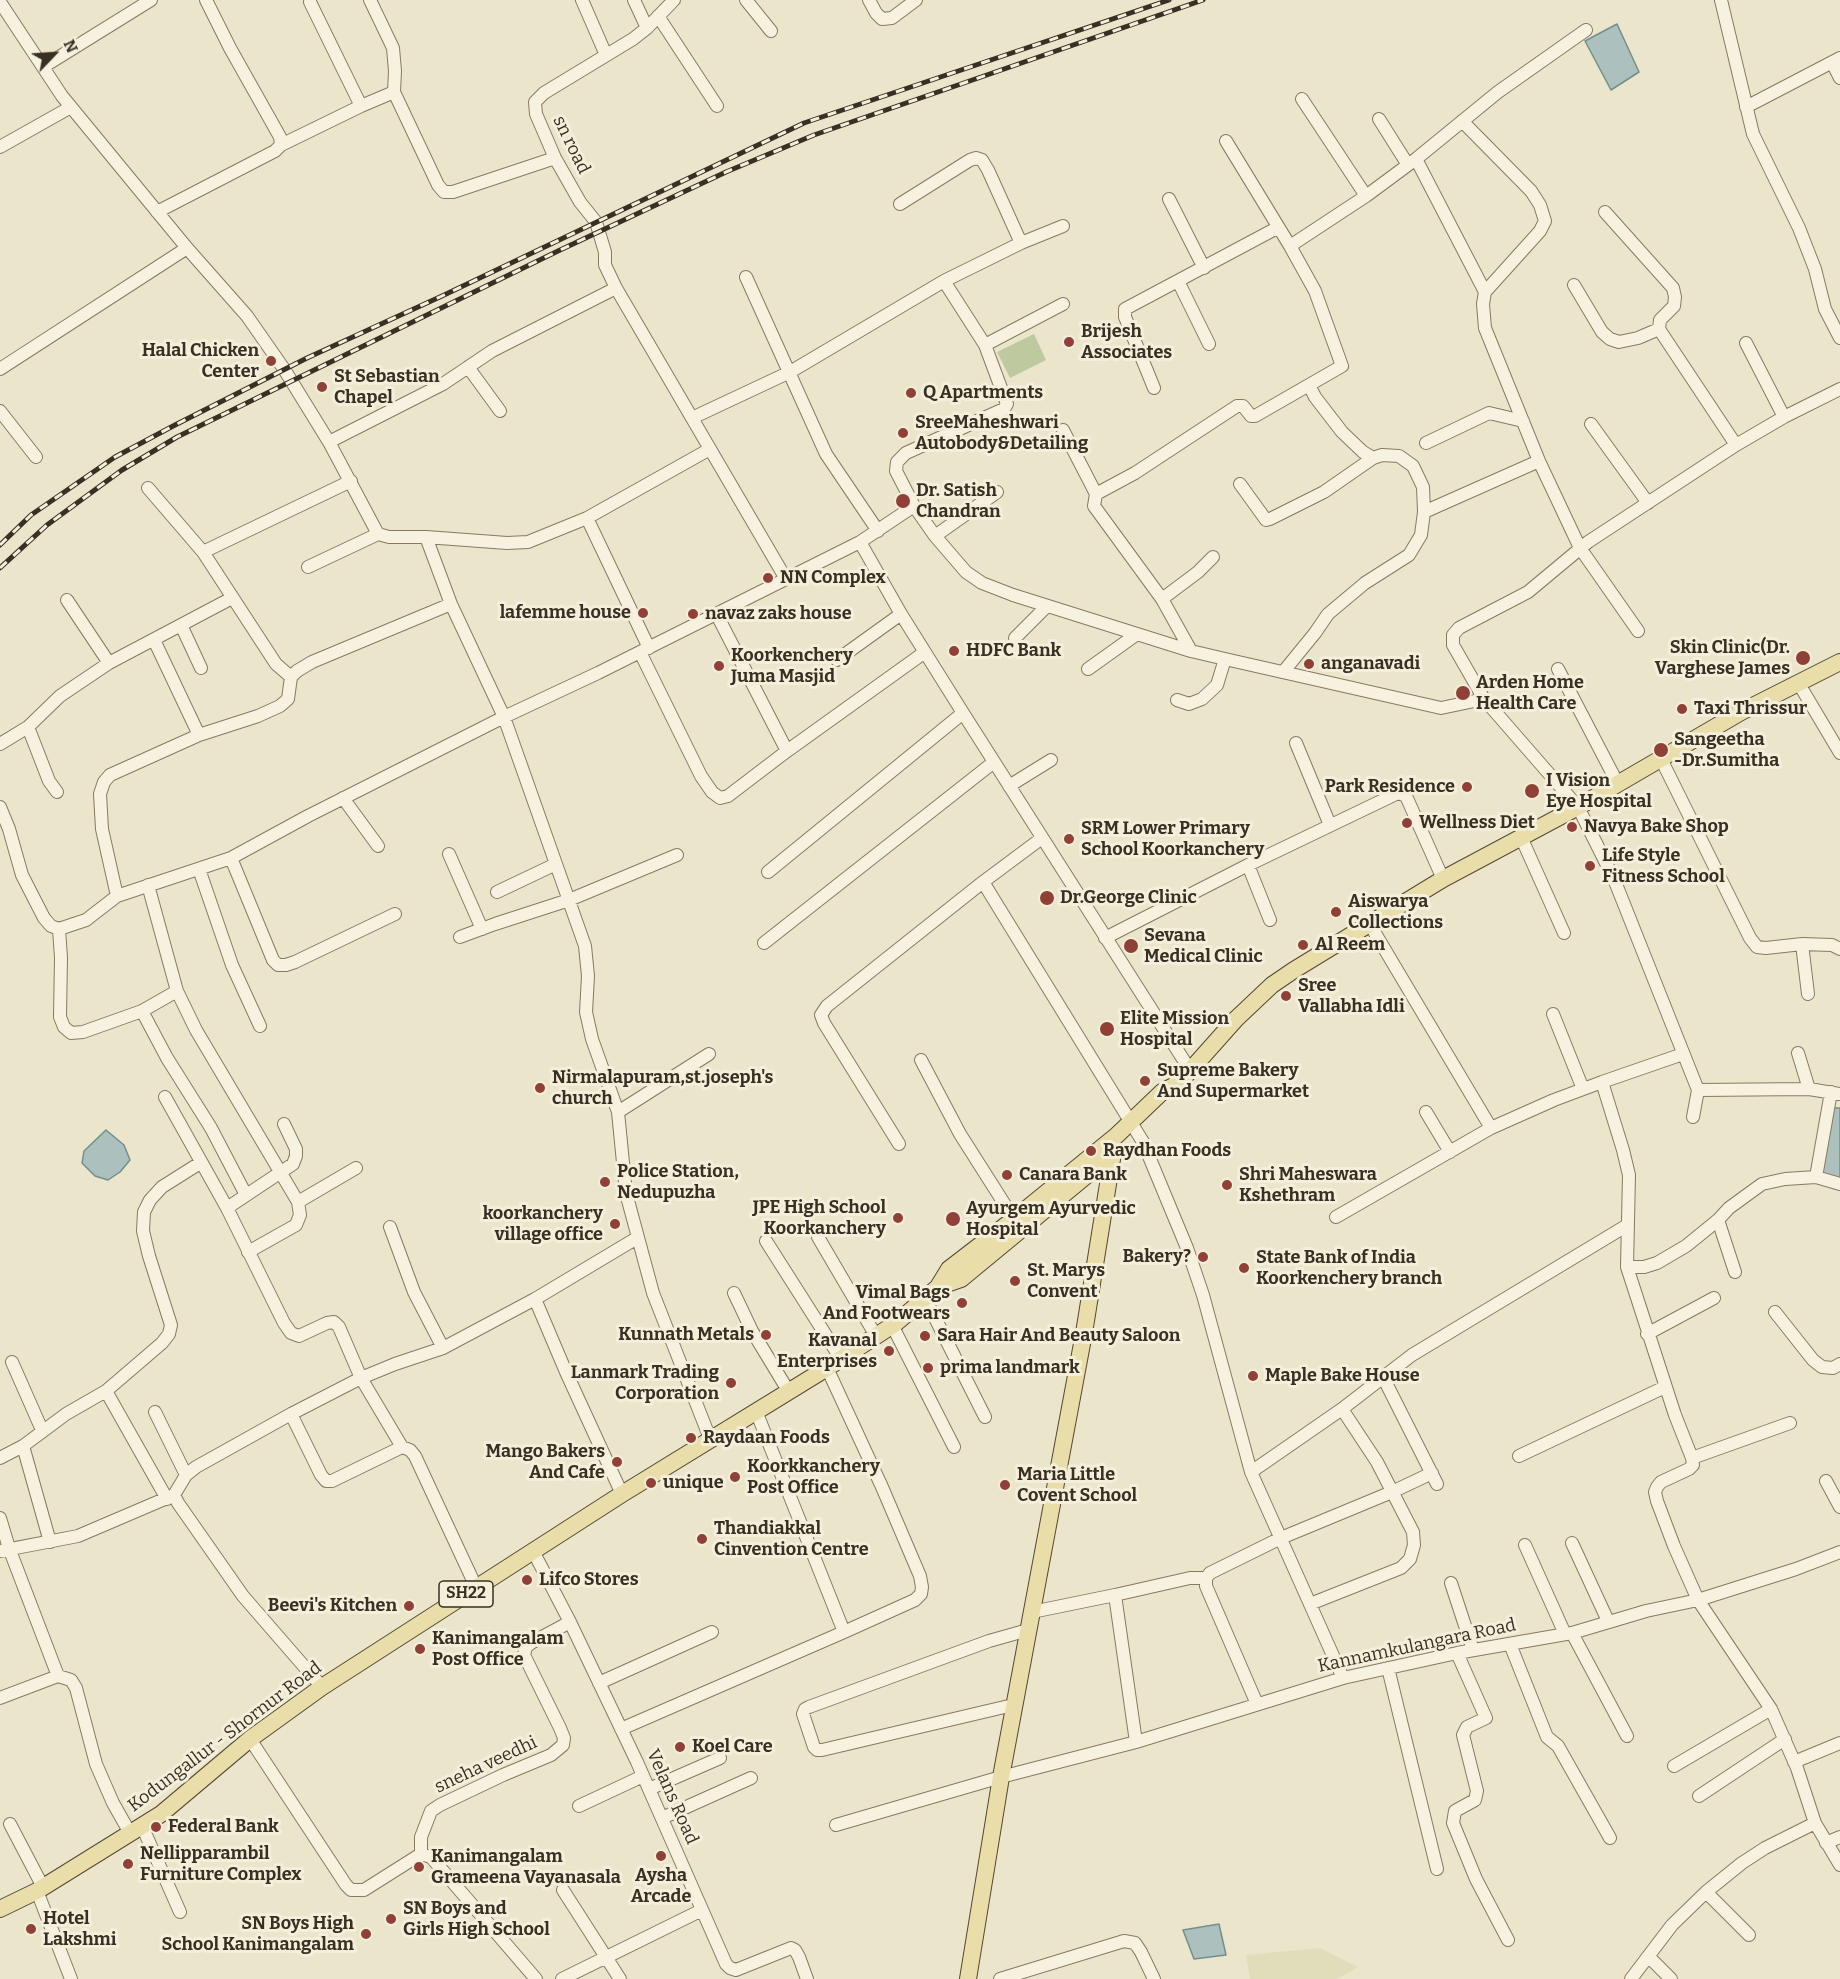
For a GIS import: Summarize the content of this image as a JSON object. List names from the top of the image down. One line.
{"streets":{"main road":["SH22","Kodungallur - Shornur Road"],"street":["sn road","Kannamkulangara Road","sneha veedhi","Velans Road"]},"crossings":[["Kodungallur - Shornur Road","Velans Road"],["sneha veedhi","Velans Road"]],"places":["Brijesh Associates","Halal Chicken Center","St Sebastian Chapel","Q Apartments","SreeMaheshwari Autobody&Detailing","Dr. Satish Chandran","NN Complex","lafemme house","navaz zaks house","HDFC Bank","Skin Clinic(Dr. Varghese James","anganavadi","Koorkenchery Juma Masjid","Arden Home Health Care","Taxi Thrissur","Sangeetha -Dr.Sumitha","Park Residence","I Vision Eye Hospital","Wellness Diet","Navya Bake Shop","SRM Lower Primary School Koorkanchery","Life Style Fitness School","Dr.George Clinic","Aiswarya Collections","Al Reem","Sevana Medical Clinic","Sree Vallabha Idli","Elite Mission Hospital","Supreme Bakery And Supermarket","Nirmalapuram,st.joseph's church","Raydhan Foods","Canara Bank","Police Station, Nedupuzha","Shri Maheswara Kshethram","JPE High School Koorkanchery","Ayurgem Ayurvedic Hospital","koorkanchery village office","Bakery?","State Bank of India Koorkenchery branch","St. Marys Convent","Vimal Bags And Footwears","Kunnath Metals","Sara Hair And Beauty Saloon","Kavanal Enterprises","prima landmark","Maple Bake House","Lanmark Trading Corporation","Raydaan Foods","Mango Bakers And Cafe","Koorkkanchery Post Office","unique","Maria Little Covent School","Thandiakkal Cinvention Centre","Lifco Stores","Beevi's Kitchen","Kanimangalam Post Office","Koel Care","Federal Bank","Aysha Arcade","Nellipparambil Furniture Complex","Kanimangalam Grameena Vayanasala","SN Boys and Girls High School","Hotel Lakshmi","SN Boys High School Kanimangalam"],"north":"top right"}
